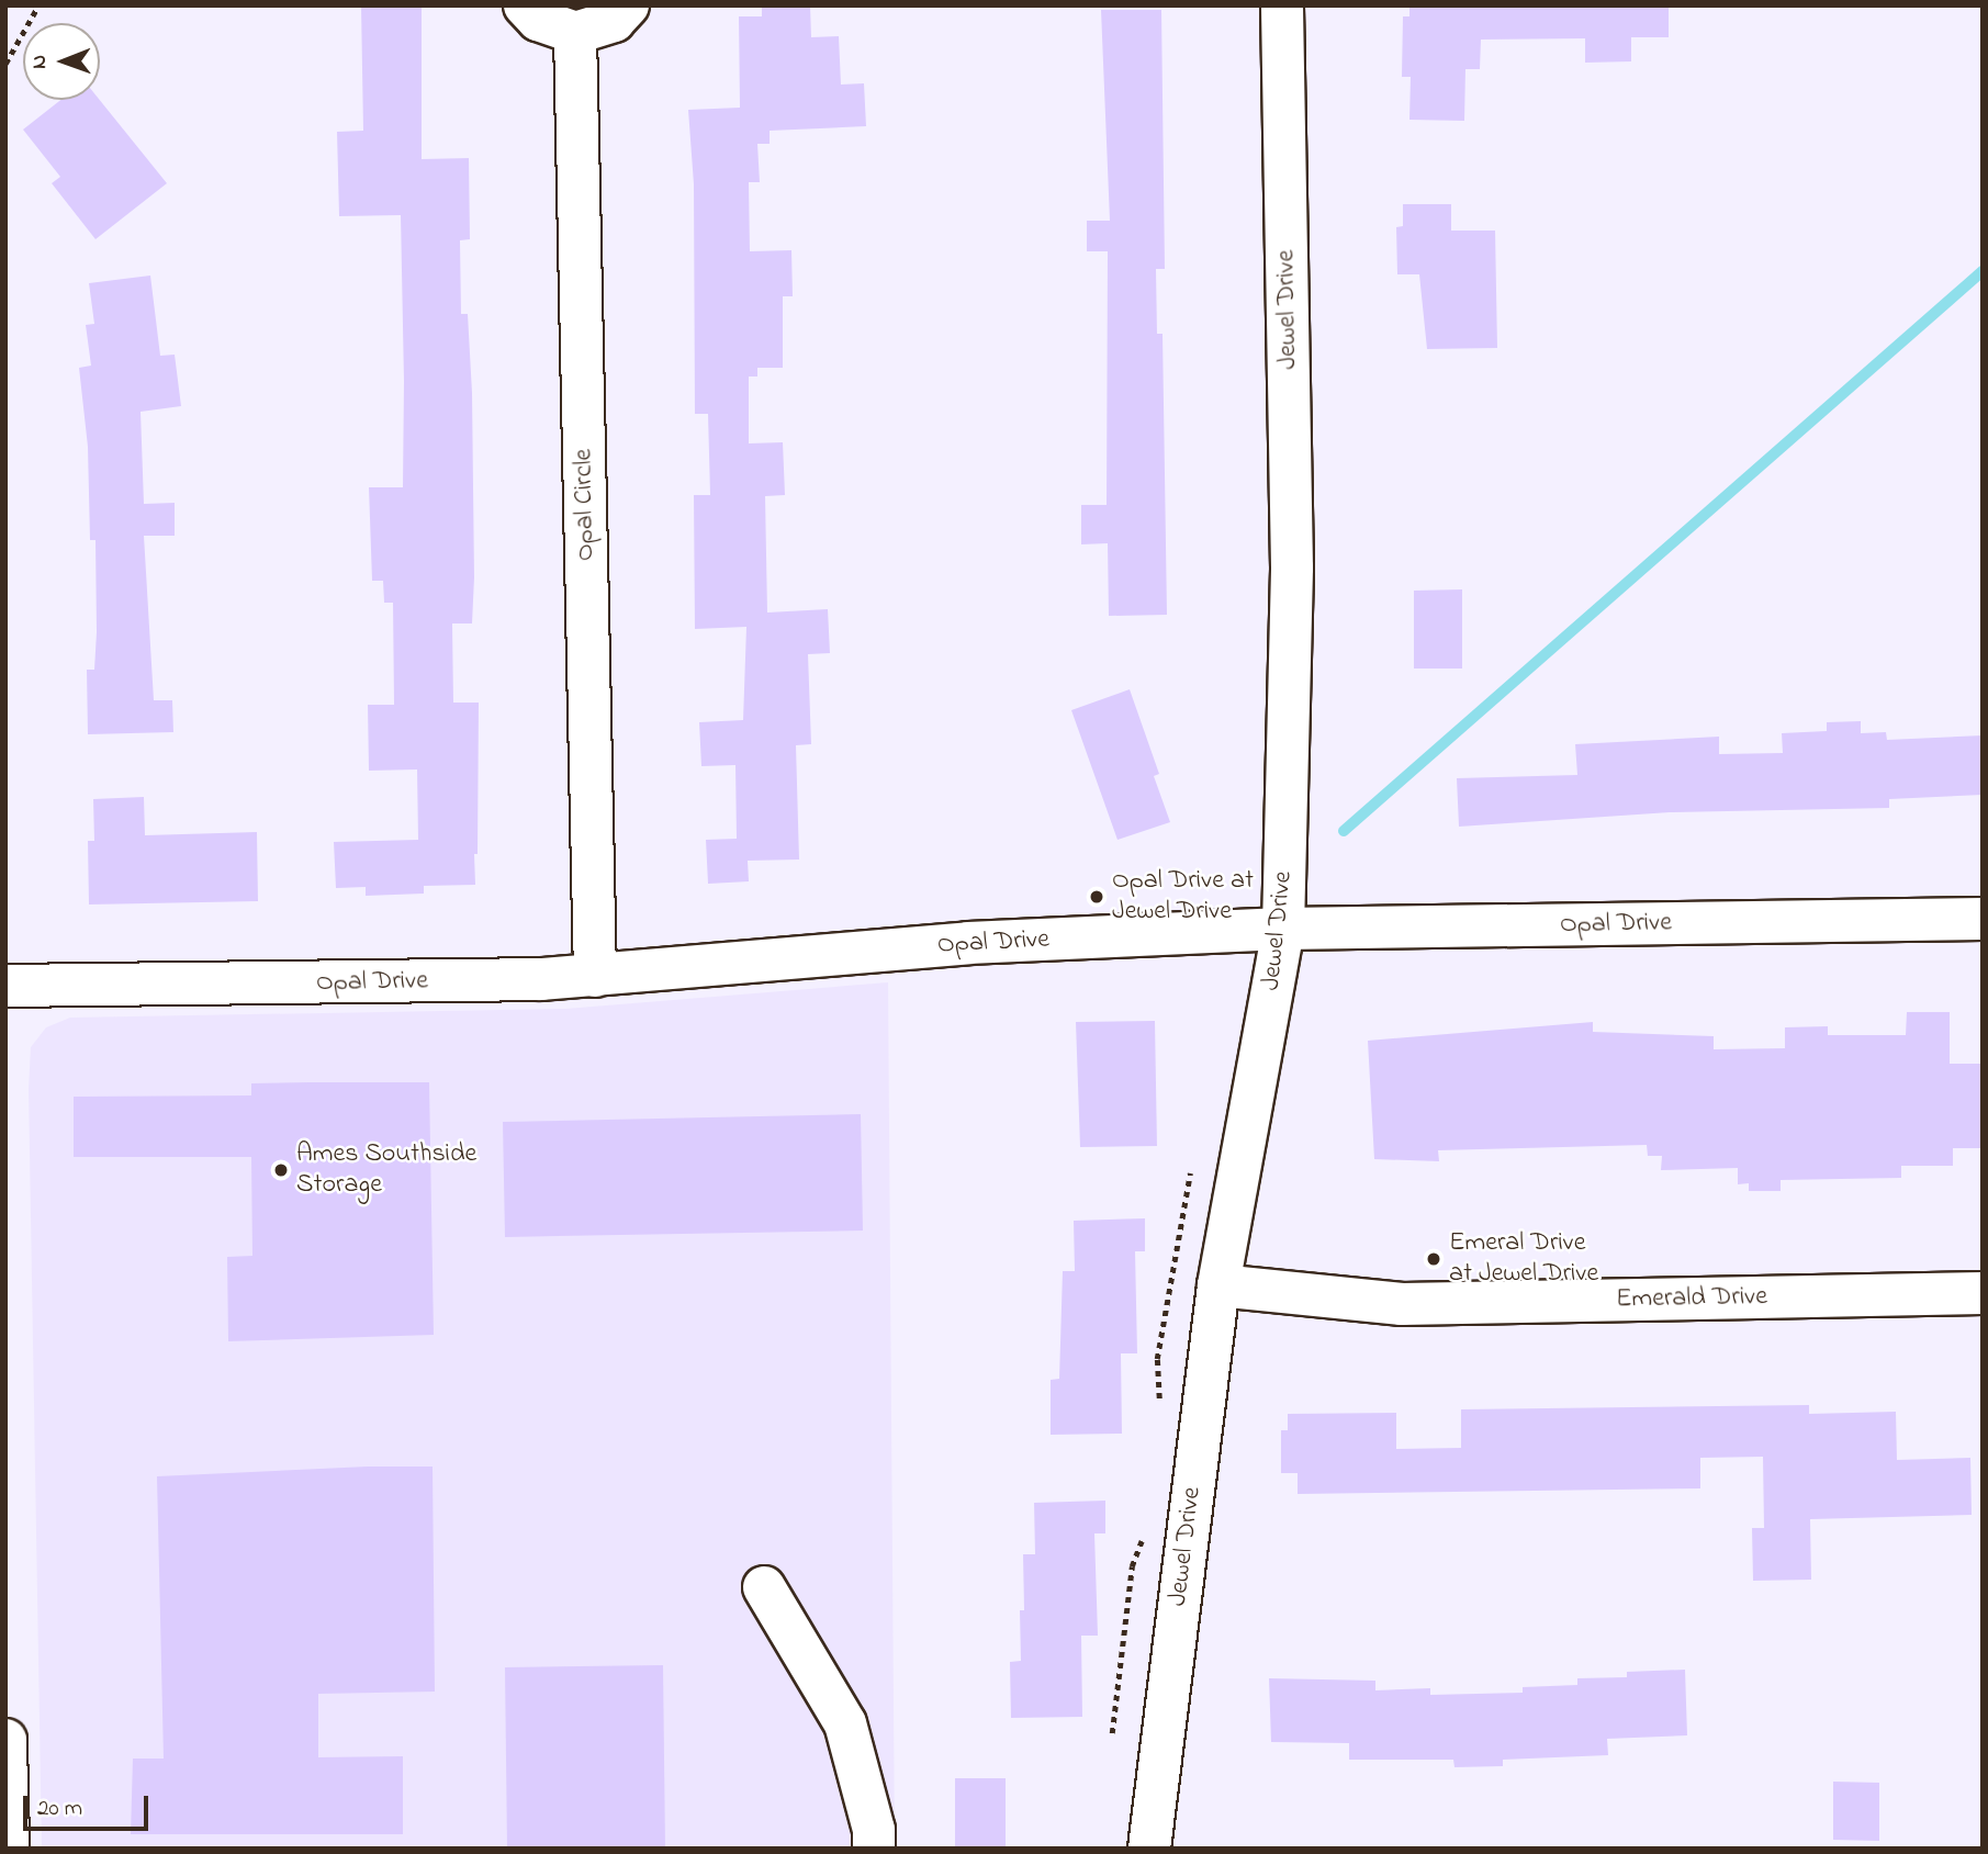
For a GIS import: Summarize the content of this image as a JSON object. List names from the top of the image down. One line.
{"streets":{"street":["Jewel Drive","Opal Circle","Opal Drive","Emerald Drive"]},"crossings":[["Jewel Drive","Opal Drive"],["Jewel Drive","Emerald Drive"],["Opal Circle","Opal Drive"]],"places":["Opal Drive at Jewel Drive","Ames Southside Storage","Emeral Drive at Jewel Drive"],"scale_bar":"20 m","north":"left"}
